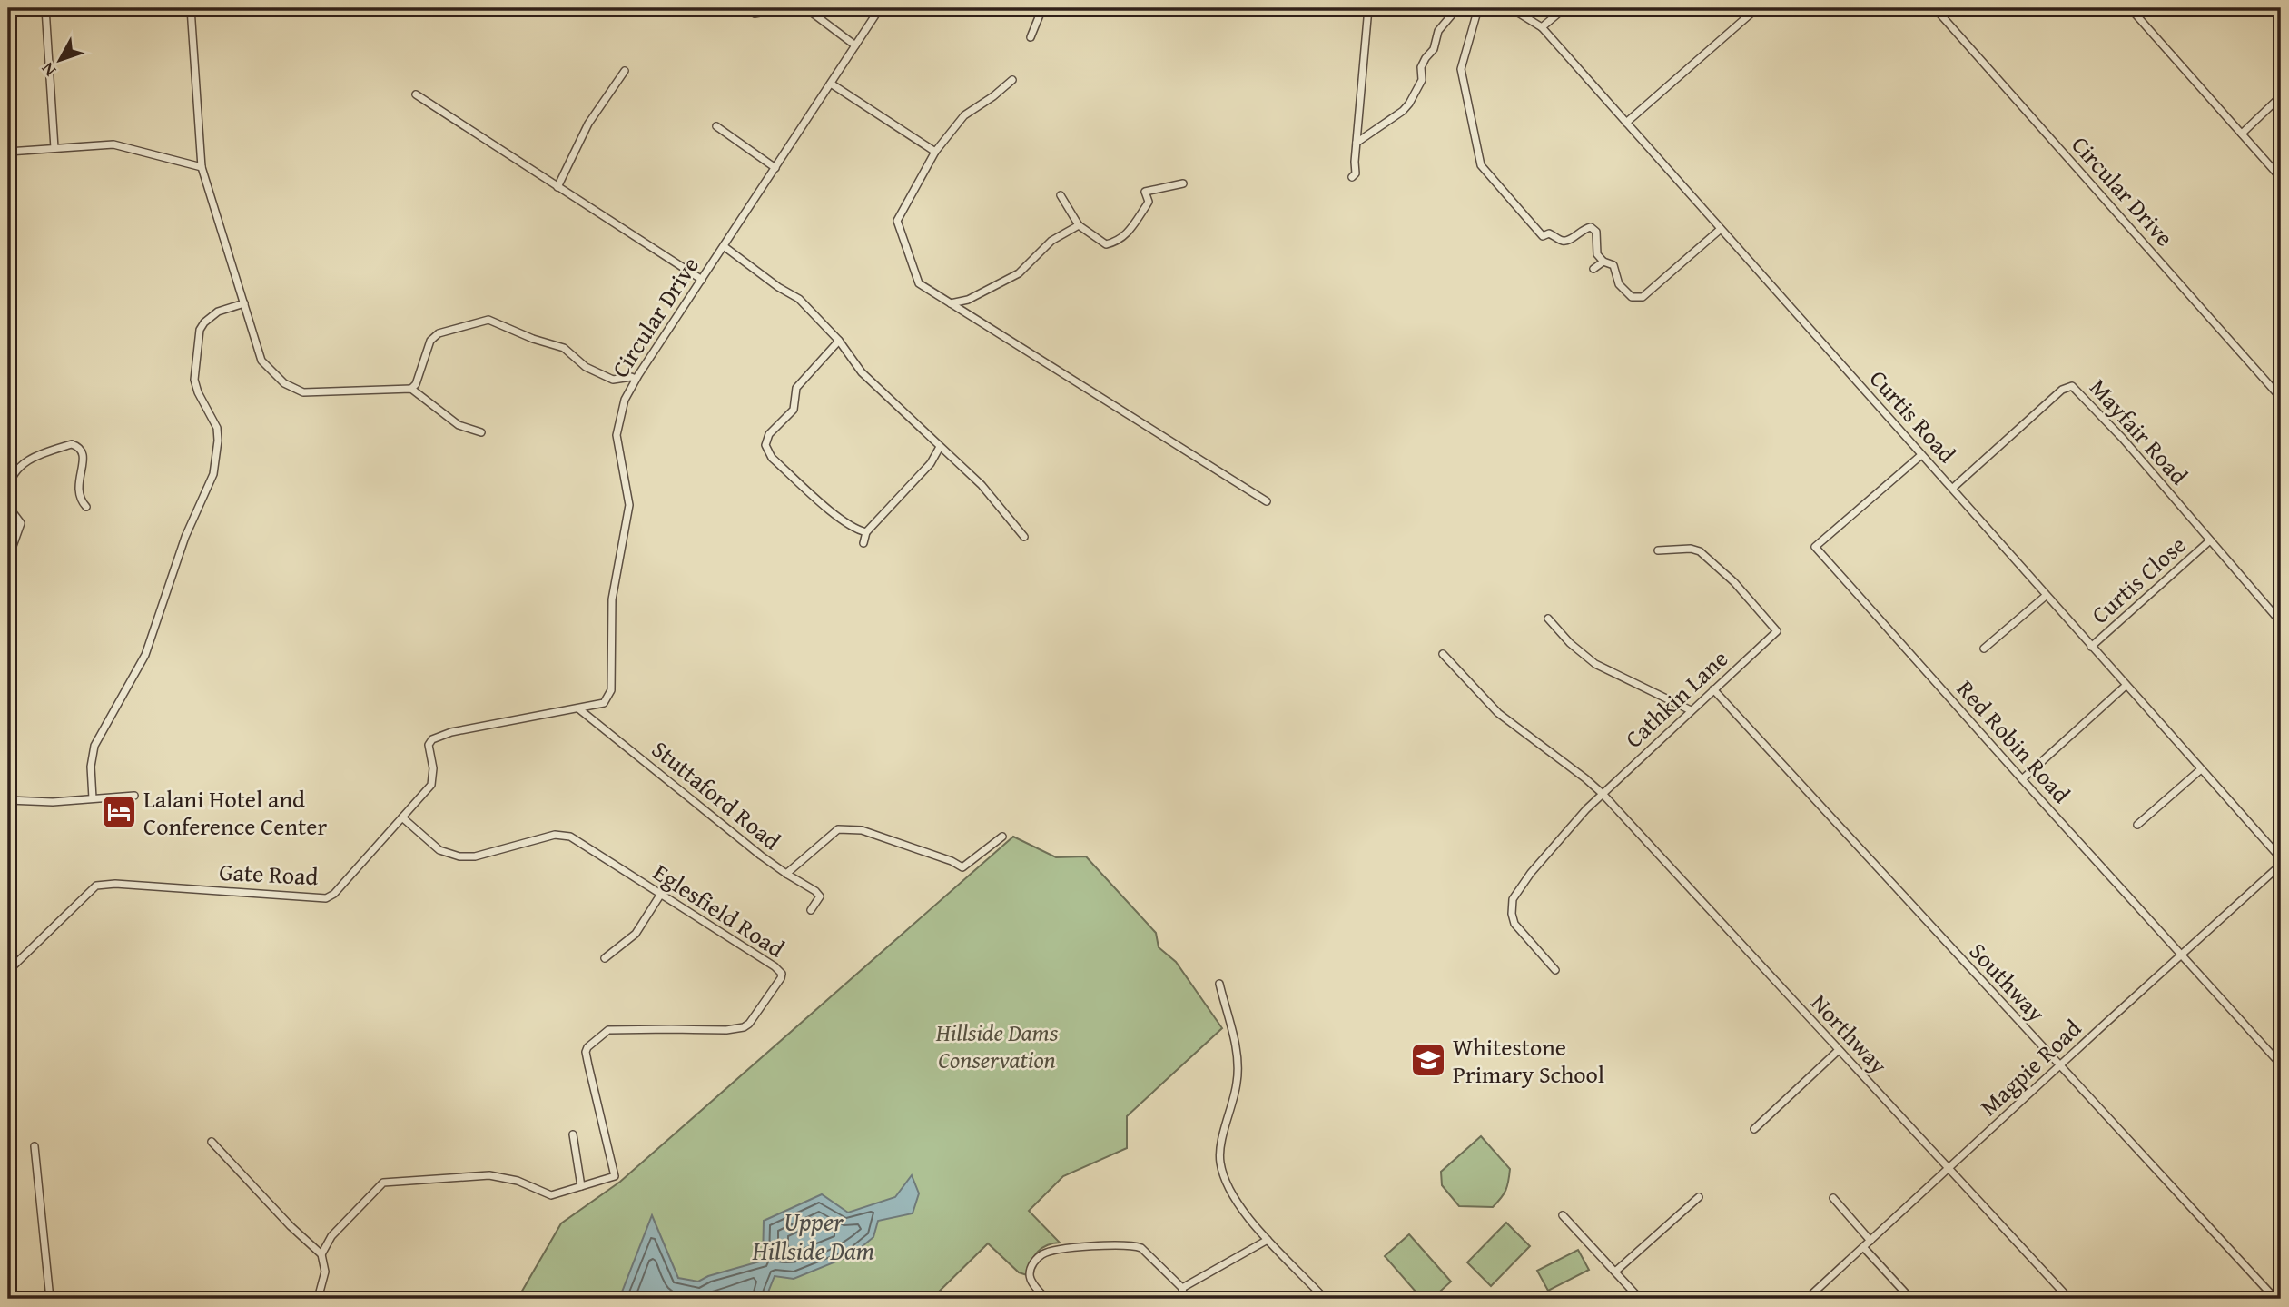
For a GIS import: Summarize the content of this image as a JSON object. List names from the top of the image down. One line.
{"streets":{"street":["Circular Drive","Curtis Road","Mayfair Road","Curtis Close","Cathkin Lane","Red Robin Road","Stuttaford Road","Gate Road","Eglesfield Road","Southway","Northway","Magpie Road"]},"crossings":[["Circular Drive","Stuttaford Road"],["Circular Drive","Gate Road"],["Curtis Road","Mayfair Road"],["Curtis Road","Curtis Close"],["Curtis Road","Red Robin Road"],["Mayfair Road","Curtis Close"],["Cathkin Lane","Southway"],["Cathkin Lane","Northway"],["Red Robin Road","Magpie Road"],["Stuttaford Road","Gate Road"],["Gate Road","Eglesfield Road"],["Southway","Magpie Road"],["Northway","Magpie Road"]],"water":["Upper Hillside Dam"],"parks":["Hillside Dams Conservation"],"places":{"hotel":["Lalani Hotel and Conference Center"],"school or university":["Whitestone Primary School"]},"north":"bottom left"}
